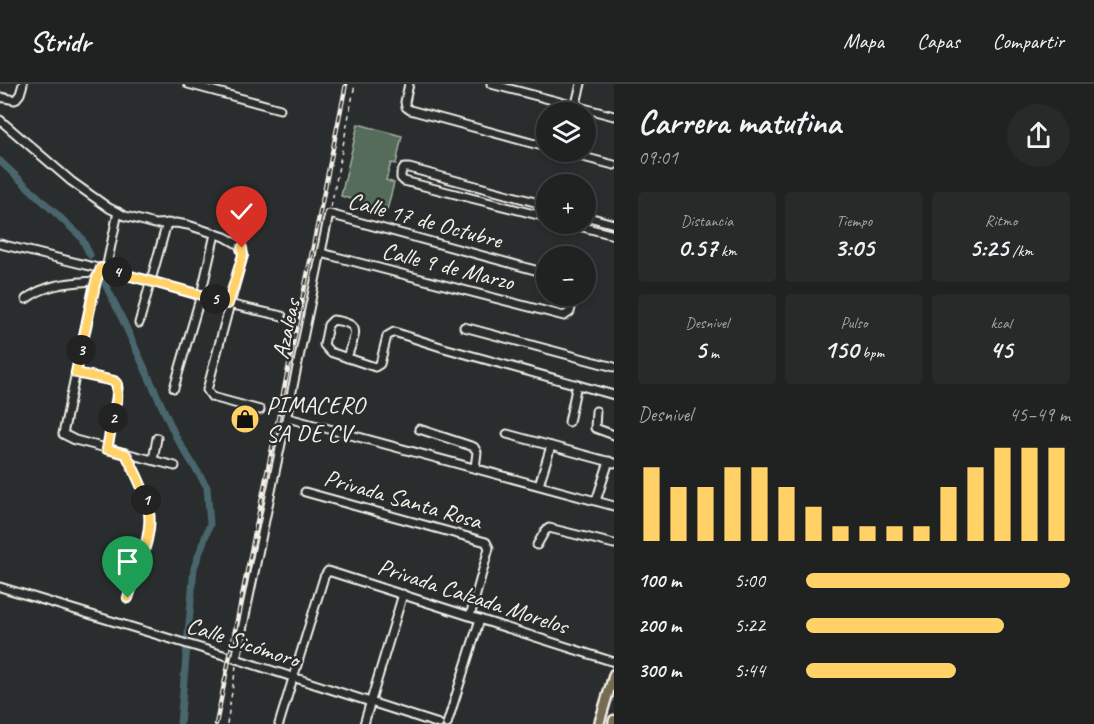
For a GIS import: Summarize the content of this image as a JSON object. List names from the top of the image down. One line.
{"streets":{"street":["Calle 17 de Octubre","Calle 9 de Marzo","Azaleas","Privada Santa Rosa","Privada Calzada Morelos","Calle Sicómoro"]},"crossings":[["Calle 17 de Octubre","Azaleas"],["Calle 9 de Marzo","Azaleas"],["Azaleas","Calle Sicómoro"],["Privada Santa Rosa","Privada Calzada Morelos"],["Privada Calzada Morelos","Calle Sicómoro"]],"places":{"shop":["PIMACERO SA DE CV"]},"page":{"header":"Stridr","nav":["Mapa","Capas","Compartir"],"heading":["Carrera matutina","09:01"],"map_buttons":["+","−"],"stats":[["Distancia","0.57 km"],["Tiempo","3:05"],["Ritmo","5:25 /km"],["Desnivel","5 m"],["Pulso","150 bpm"],["kcal","45"]],"pins":["4","5","3","2","1"],"chart":["Desnivel","45–49 m"],"list":[{"name":"100 m","note":"5:00"},{"name":"200 m","note":"5:22"},{"name":"300 m","note":"5:44"}]}}
